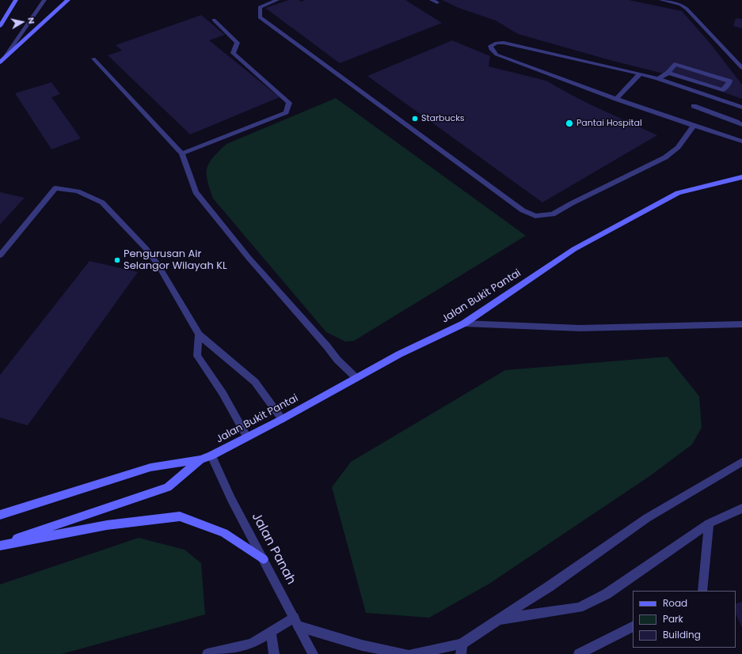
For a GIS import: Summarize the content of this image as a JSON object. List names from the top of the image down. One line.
{"streets":{"street":["Jalan Bukit Pantai","Jalan Panah"]},"crossings":[["Jalan Bukit Pantai","Jalan Panah"]],"places":["Starbucks","Pantai Hospital","Pengurusan Air Selangor Wilayah KL"],"legend":["Road","Park","Building"],"north":"right"}
